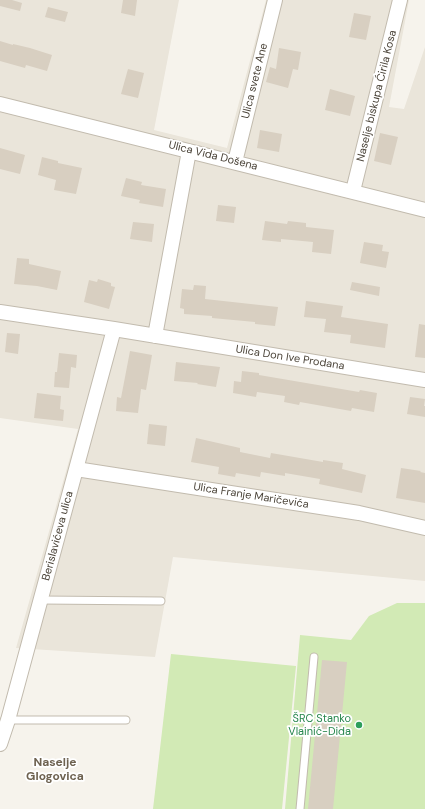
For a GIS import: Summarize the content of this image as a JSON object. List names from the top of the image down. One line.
{"streets":{"street":["Ulica svete Ane","Naselje biskupa Ćirila Kosa","Ulica Vida Došena","Ulica Don Ive Prodana","Ulica Franje Maričevića","Berislavićeva ulica"]},"crossings":[["Ulica svete Ane","Ulica Vida Došena"],["Naselje biskupa Ćirila Kosa","Ulica Vida Došena"],["Ulica Don Ive Prodana","Berislavićeva ulica"],["Ulica Franje Maričevića","Berislavićeva ulica"]],"districts":["Naselje Glogovica"],"places":["ŠRC Stanko Vlainić-Dida"]}
